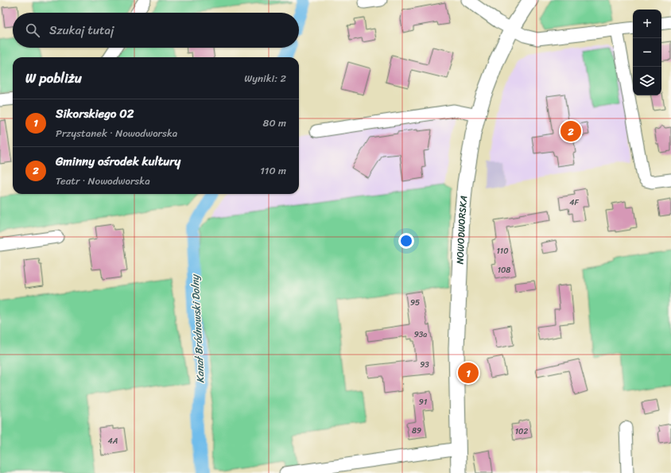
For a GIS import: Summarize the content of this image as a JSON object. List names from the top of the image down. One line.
{"streets":{"main road":["NOWODWORSKA"]},"water":["Kanał Bródnowski Dolny"],"house_numbers":["4F","110","108","95","93a","93","91","89","102","4A"],"page":{"map_buttons":["+","−"],"search":"Szukaj tutaj","heading":["W pobliżu","Wyniki: 2"],"list":[{"mark":"1","name":"Sikorskiego 02","note":"Przystanek · Nowodworska","value":"80 m"},{"mark":"2","name":"Gminny ośrodek kultury","note":"Teatr · Nowodworska","value":"110 m"}],"pins":["2","1"]}}
